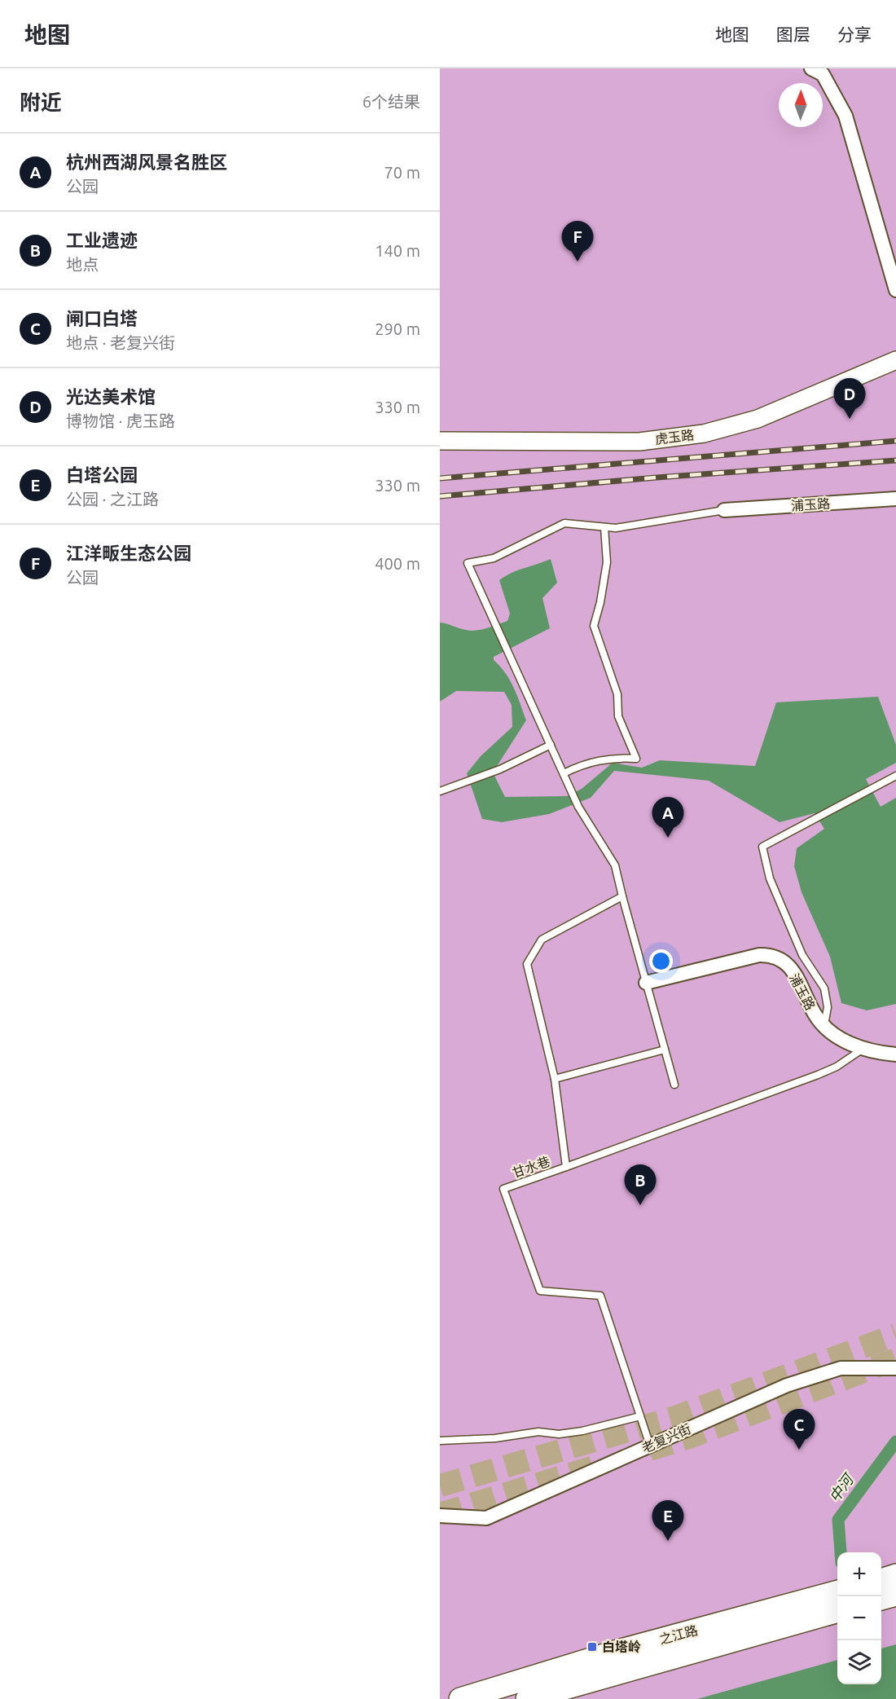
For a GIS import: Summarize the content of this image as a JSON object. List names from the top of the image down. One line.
{"streets":{"main road":["之江路"],"street":["虎玉路","浦玉路","老复兴街"],"lane":["甘水巷"]},"crossings":[["甘水巷","老复兴街"]],"water":["中河"],"places":{"transit":["白塔岭"]},"north":"top","page":{"header":"地图","nav":["地图","图层","分享"],"heading":["附近","6个结果"],"list":[{"mark":"A","name":"杭州西湖风景名胜区","note":"公园","value":"70 m"},{"mark":"B","name":"工业遗迹","note":"地点","value":"140 m"},{"mark":"C","name":"闸口白塔","note":"地点 · 老复兴街","value":"290 m"},{"mark":"D","name":"光达美术馆","note":"博物馆 · 虎玉路","value":"330 m"},{"mark":"E","name":"白塔公园","note":"公园 · 之江路","value":"330 m"},{"mark":"F","name":"江洋畈生态公园","note":"公园","value":"400 m"}],"pins":["F","D","A","B","C","E"],"map_buttons":["+","−"]}}
